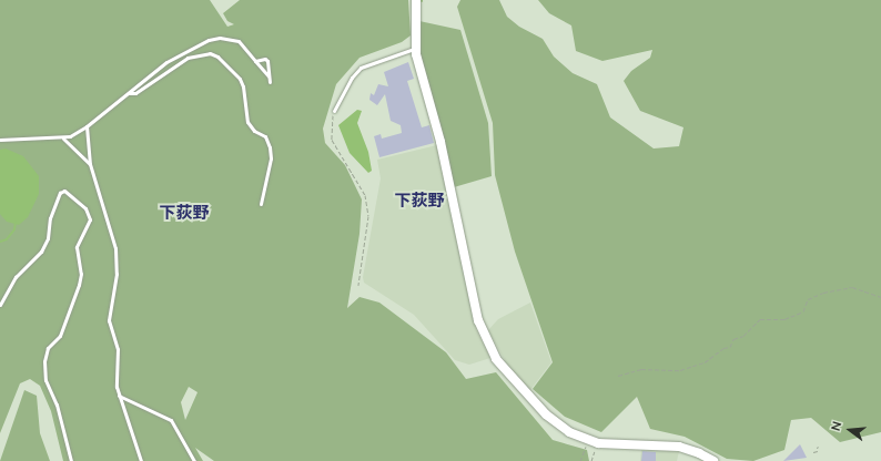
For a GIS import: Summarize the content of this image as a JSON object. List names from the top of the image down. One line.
{"districts":["下荻野","下荻野"],"north":"left"}
